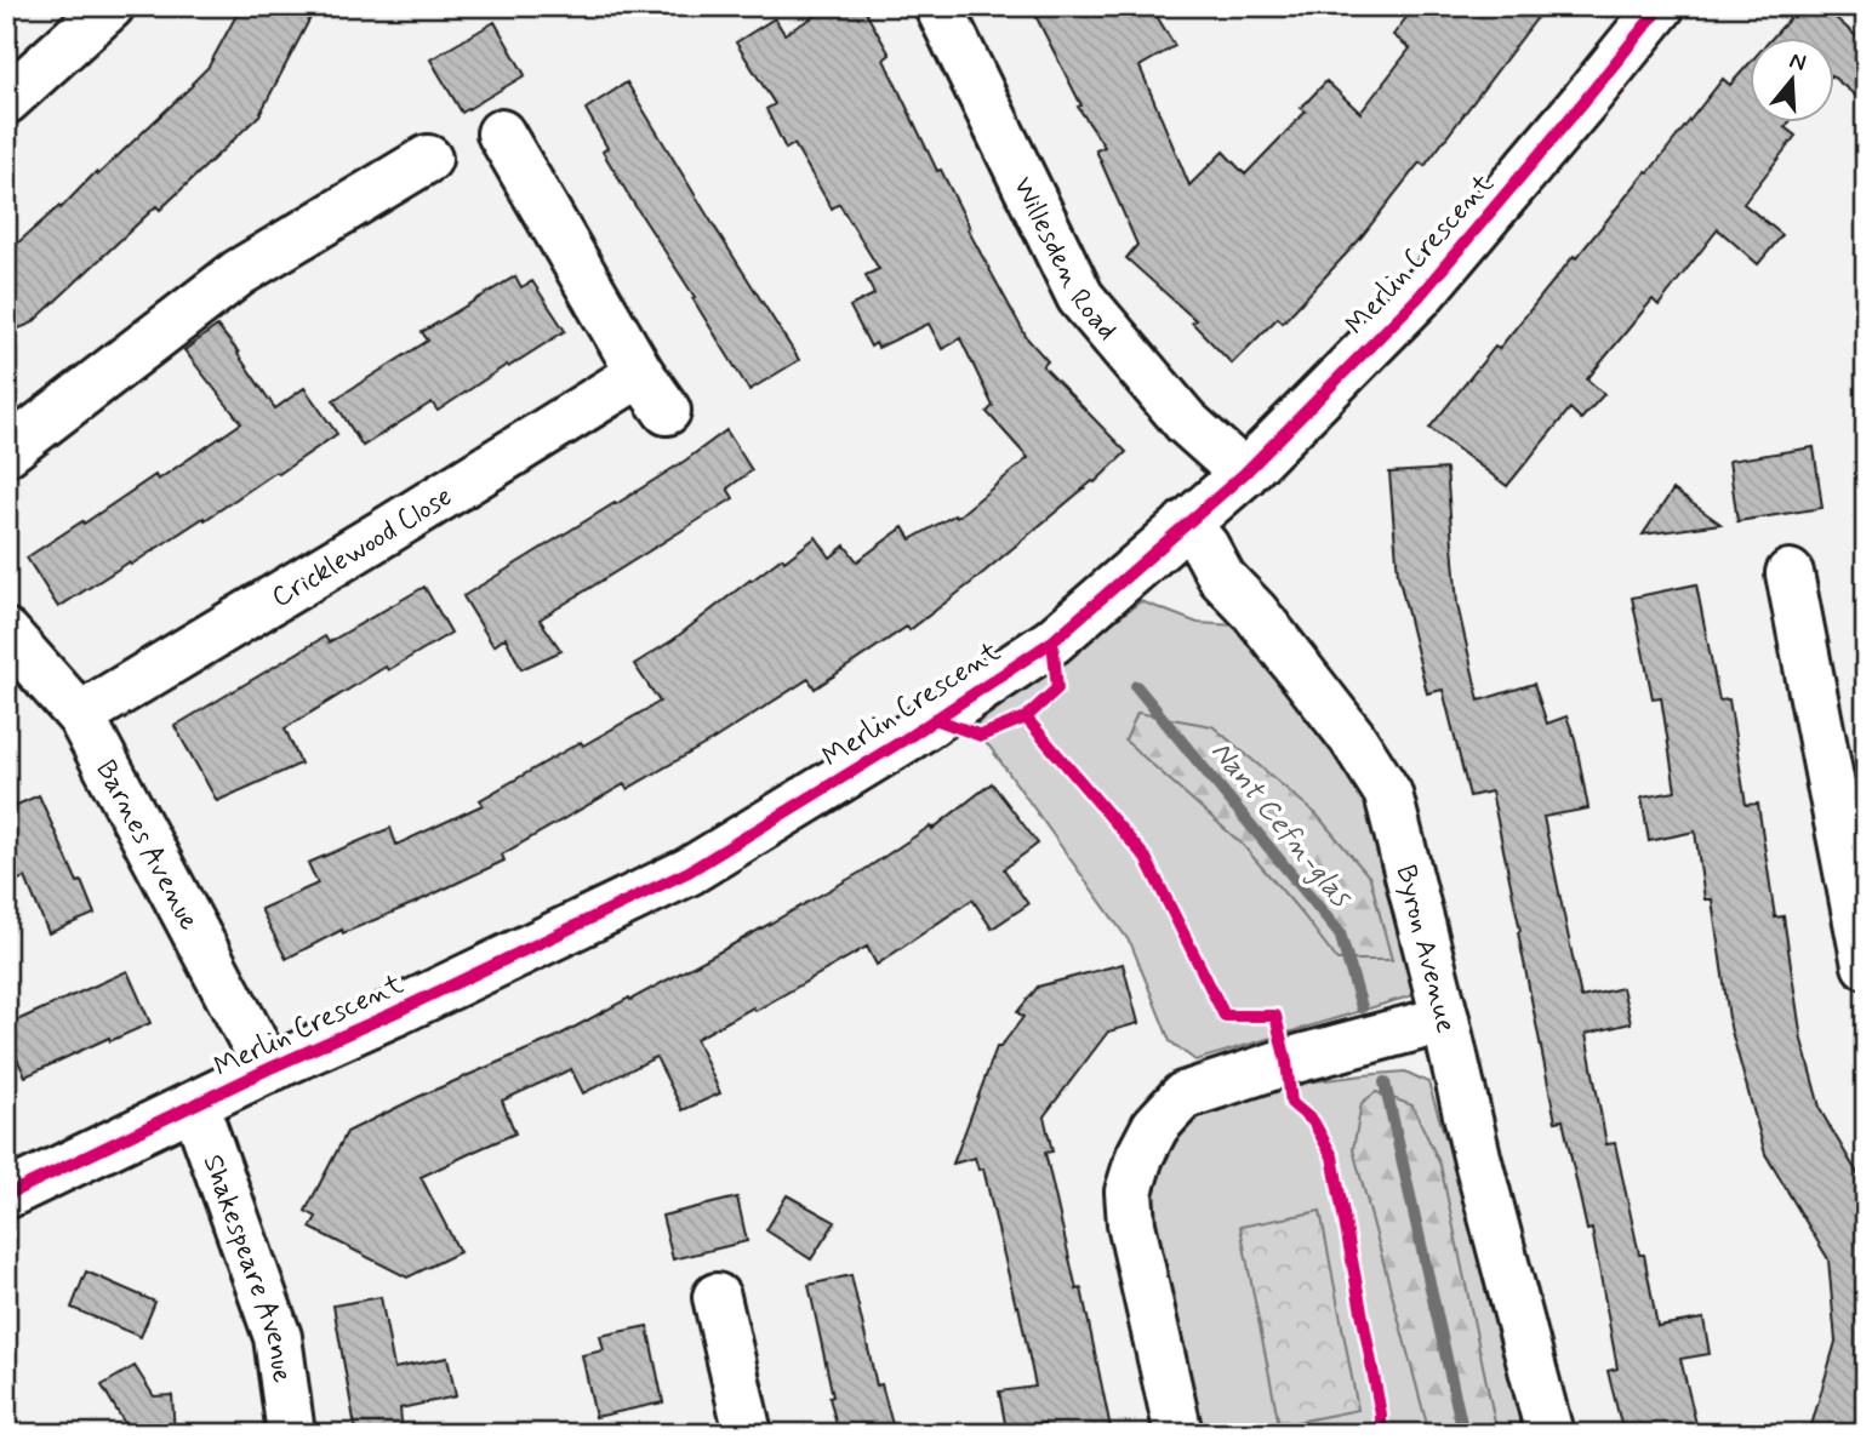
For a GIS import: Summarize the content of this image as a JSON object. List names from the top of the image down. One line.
{"streets":{"street":["Merlin Crescent","Willesden Road","Cricklewood Close","Barnes Avenue","Byron Avenue","Shakespeare Avenue"]},"crossings":[["Merlin Crescent","Willesden Road"],["Merlin Crescent","Barnes Avenue"],["Merlin Crescent","Byron Avenue"],["Merlin Crescent","Shakespeare Avenue"],["Cricklewood Close","Barnes Avenue"]],"water":["Nant Cefn-glas"],"north":"top"}
